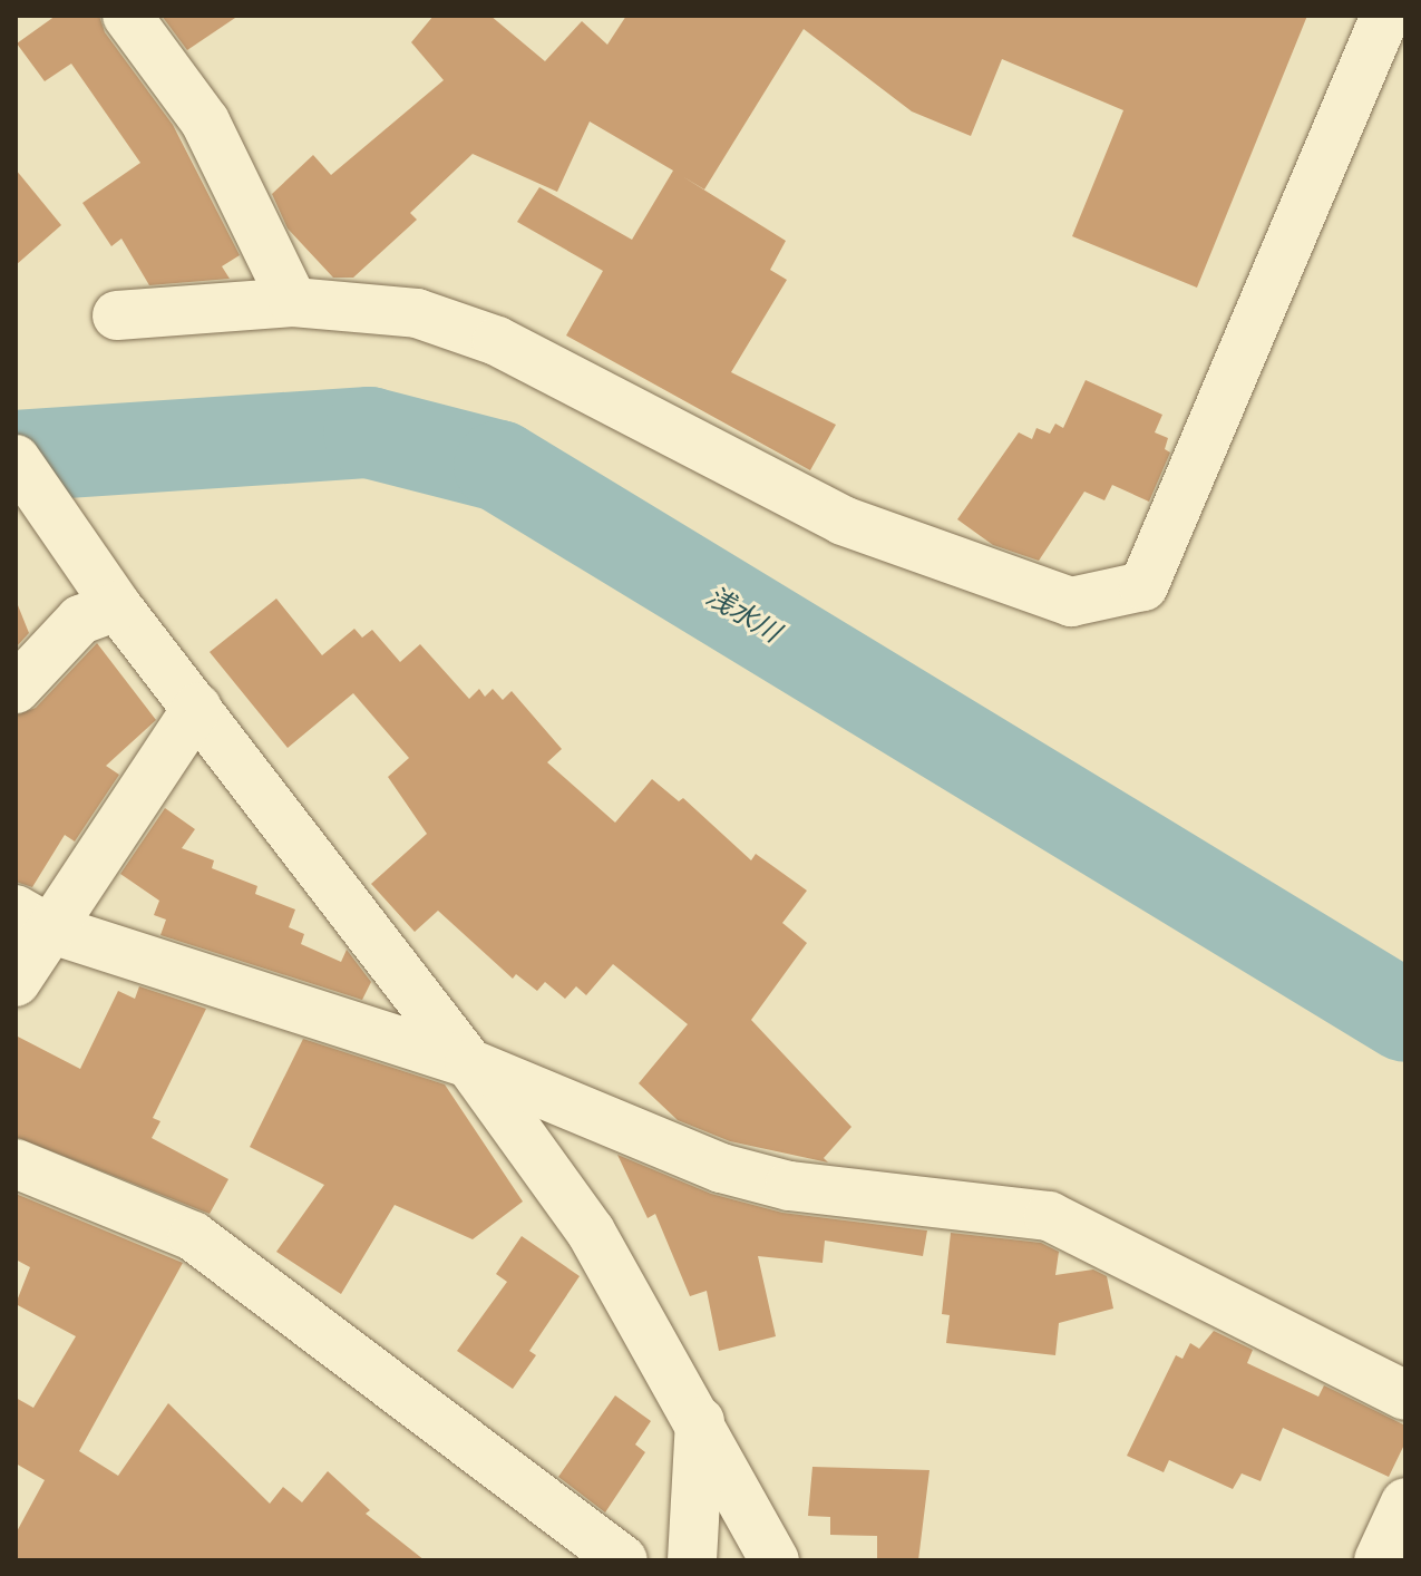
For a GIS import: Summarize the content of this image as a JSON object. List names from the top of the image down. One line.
{"water":["浅水川"]}
